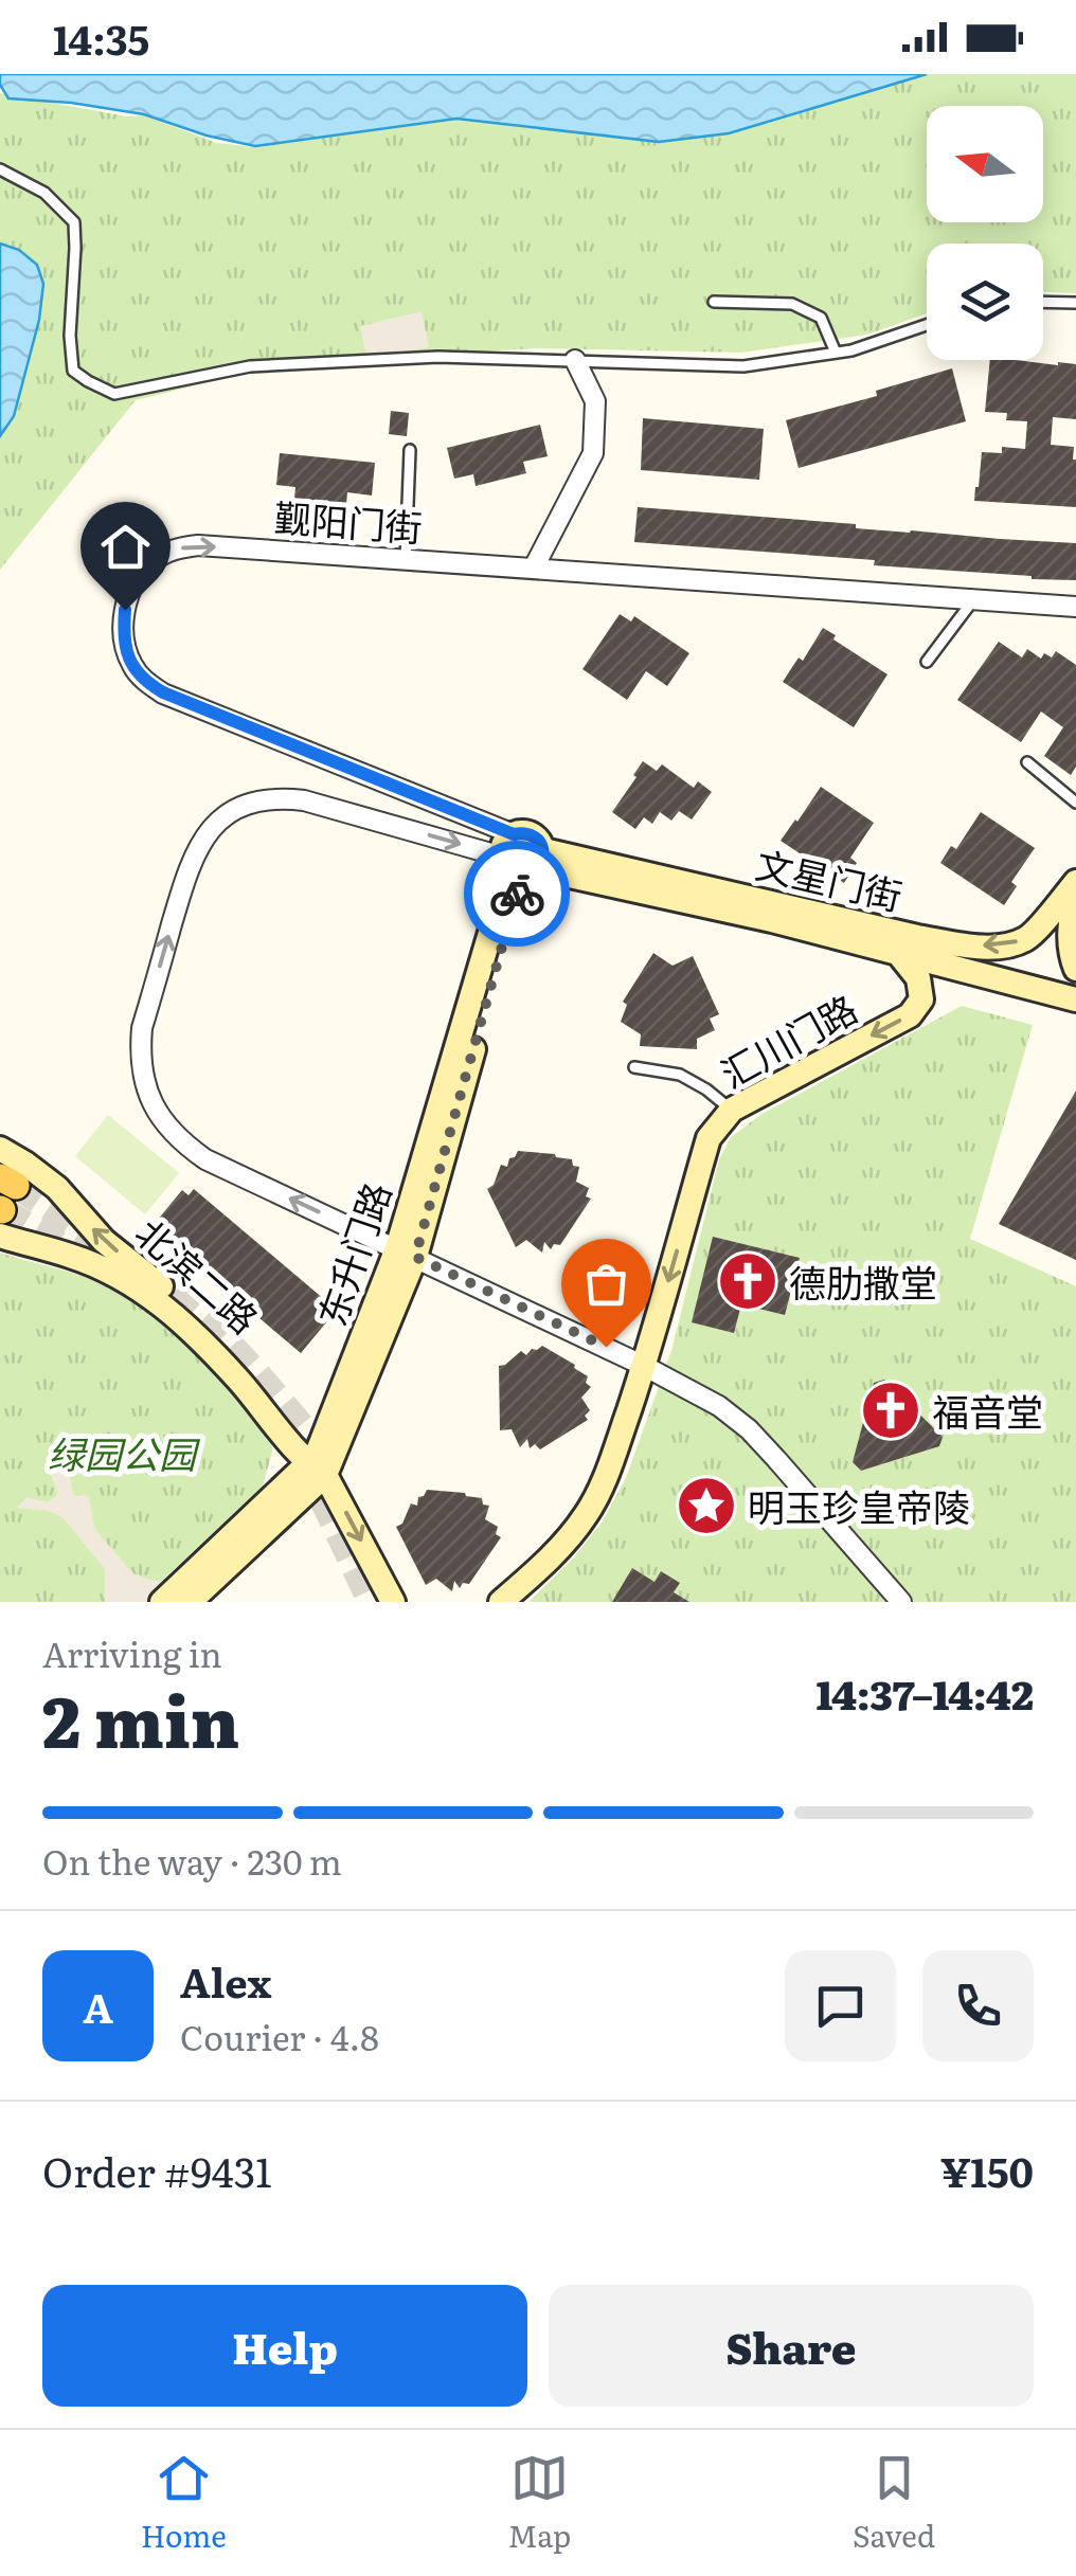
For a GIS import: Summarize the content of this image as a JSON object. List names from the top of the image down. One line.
{"streets":{"street":["觐阳门街","文星门街","汇川门路","东升门路","北滨二路"]},"crossings":[["觐阳门街","文星门街"],["觐阳门街","东升门路"],["文星门街","汇川门路"],["文星门街","东升门路"],["东升门路","北滨二路"]],"one_way":["汇川门路"],"parks":["绿园公园"],"places":{"church":["德肋撒堂","福音堂"],"place":["明玉珍皇帝陵"]},"north":"left","page":{"status":"14:35","heading":["2 min","Arriving in","14:37–14:42"],"panel":["Alex","Courier · 4.8","Order #9431","¥150"],"bar":"On the way · 230 m","round":"A","buttons":["Help","Share"],"tabs":["Home","Map","Saved"]}}
